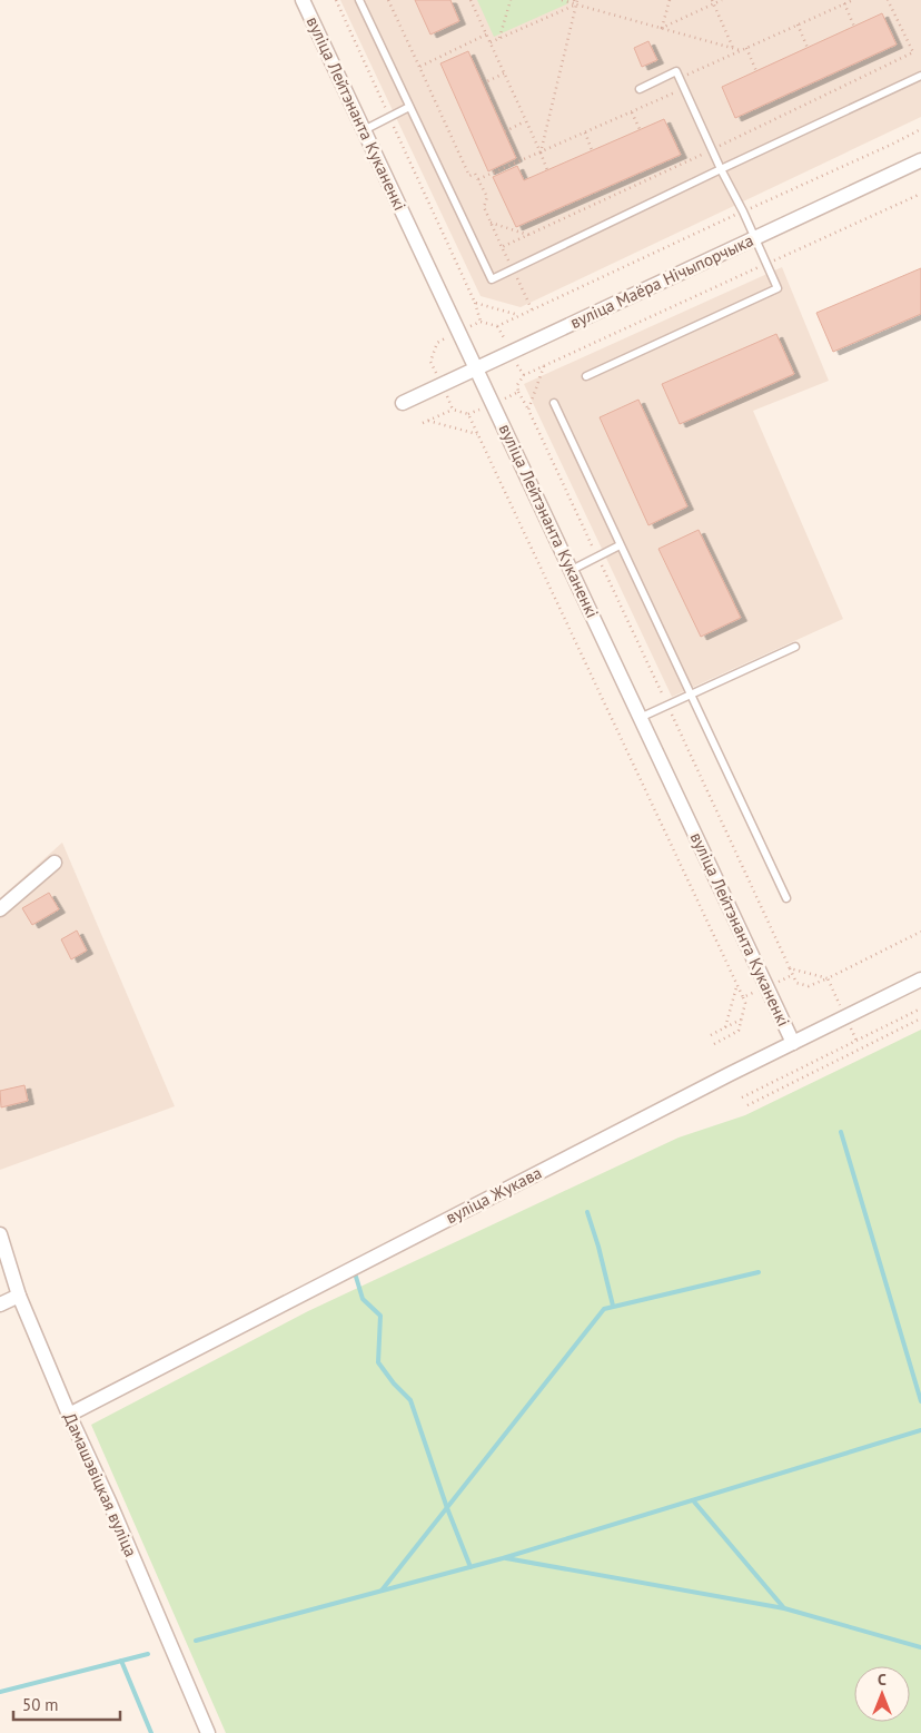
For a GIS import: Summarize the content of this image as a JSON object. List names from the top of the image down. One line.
{"streets":{"street":["вуліца Лейтэнанта Куканенкі","вуліца Маёра Нічыпорчыка","вуліца Жукава","Дамашэвіцкая вуліца"]},"crossings":[["вуліца Лейтэнанта Куканенкі","вуліца Маёра Нічыпорчыка"],["вуліца Лейтэнанта Куканенкі","вуліца Жукава"],["вуліца Жукава","Дамашэвіцкая вуліца"]],"scale_bar":"50 m","north":"top"}
